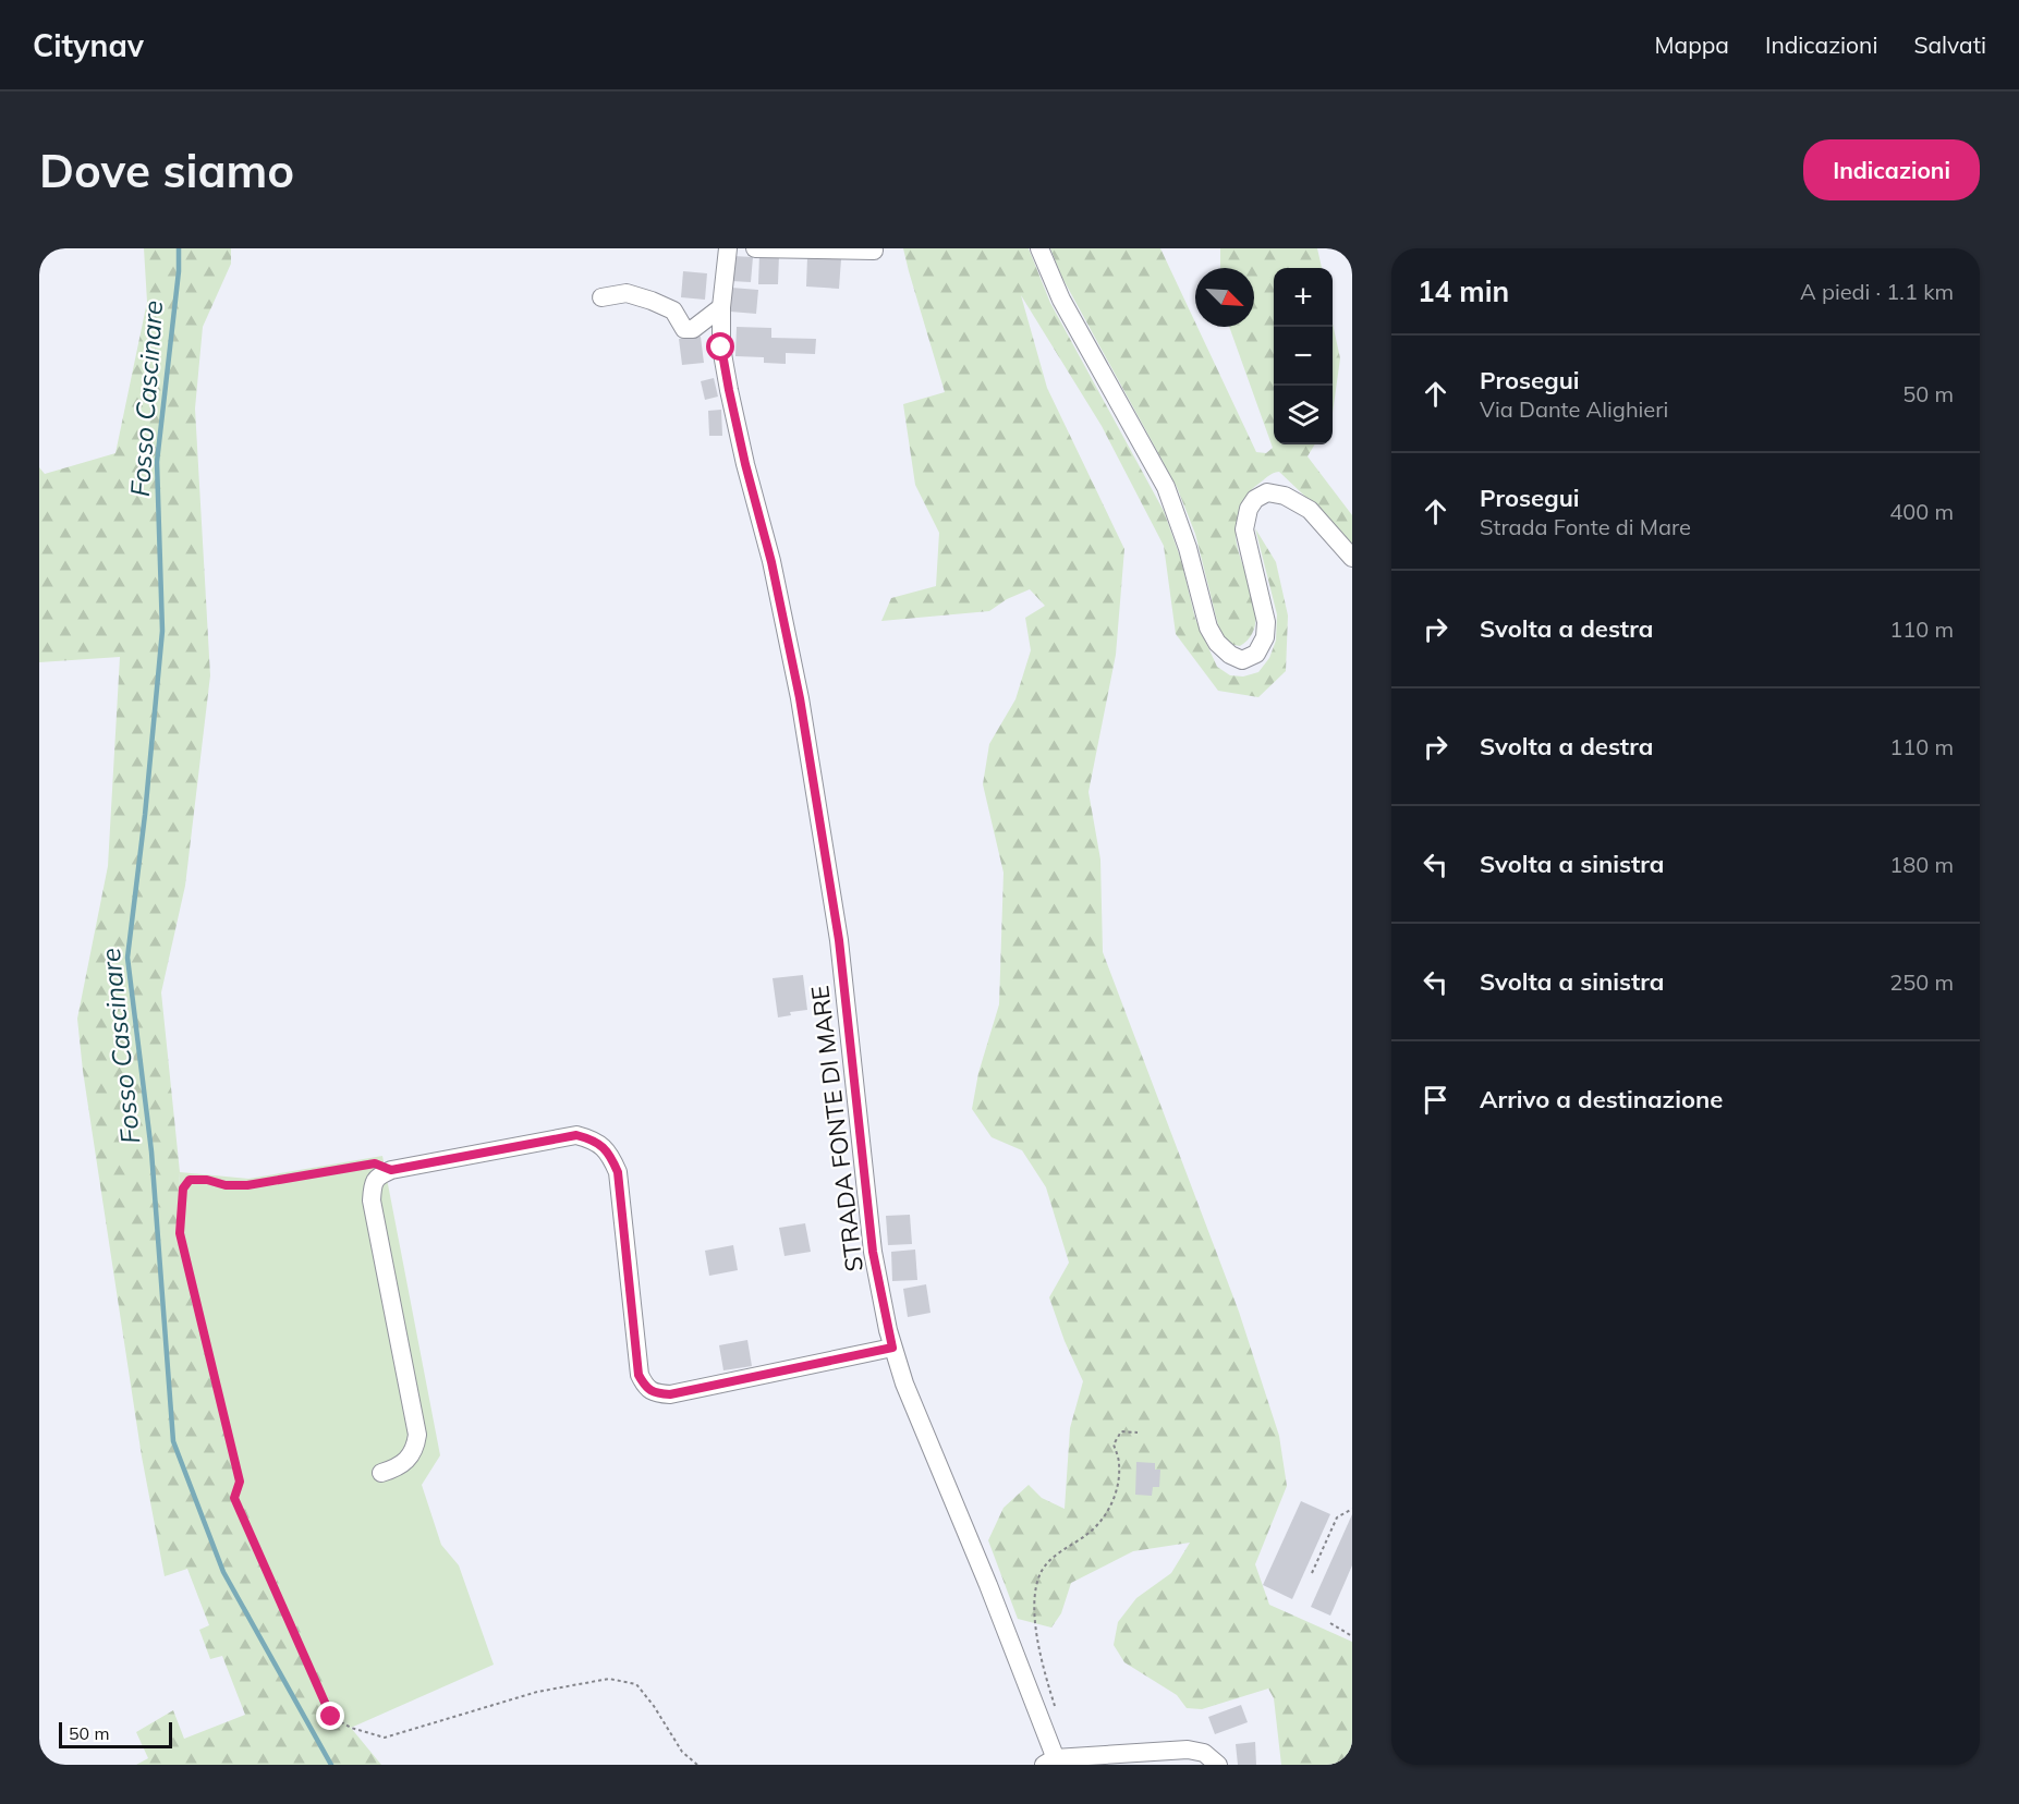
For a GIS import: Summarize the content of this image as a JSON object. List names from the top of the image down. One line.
{"streets":{"street":["STRADA FONTE DI MARE"]},"water":["Fosso Cascinare"],"scale_bar":"50 m","north":"bottom right","page":{"header":"Citynav","nav":["Mappa","Indicazioni","Salvati"],"buttons":"Indicazioni","title":"Dove siamo","heading":["14 min","A piedi · 1.1 km"],"map_buttons":["+","−"],"list":[["Prosegui","Via Dante Alighieri","50 m"],["Prosegui","Strada Fonte di Mare","400 m"],["Svolta a destra","110 m"],["Svolta a destra","110 m"],["Svolta a sinistra","180 m"],["Svolta a sinistra","250 m"],"Arrivo a destinazione"],"scale":"50 m"}}
